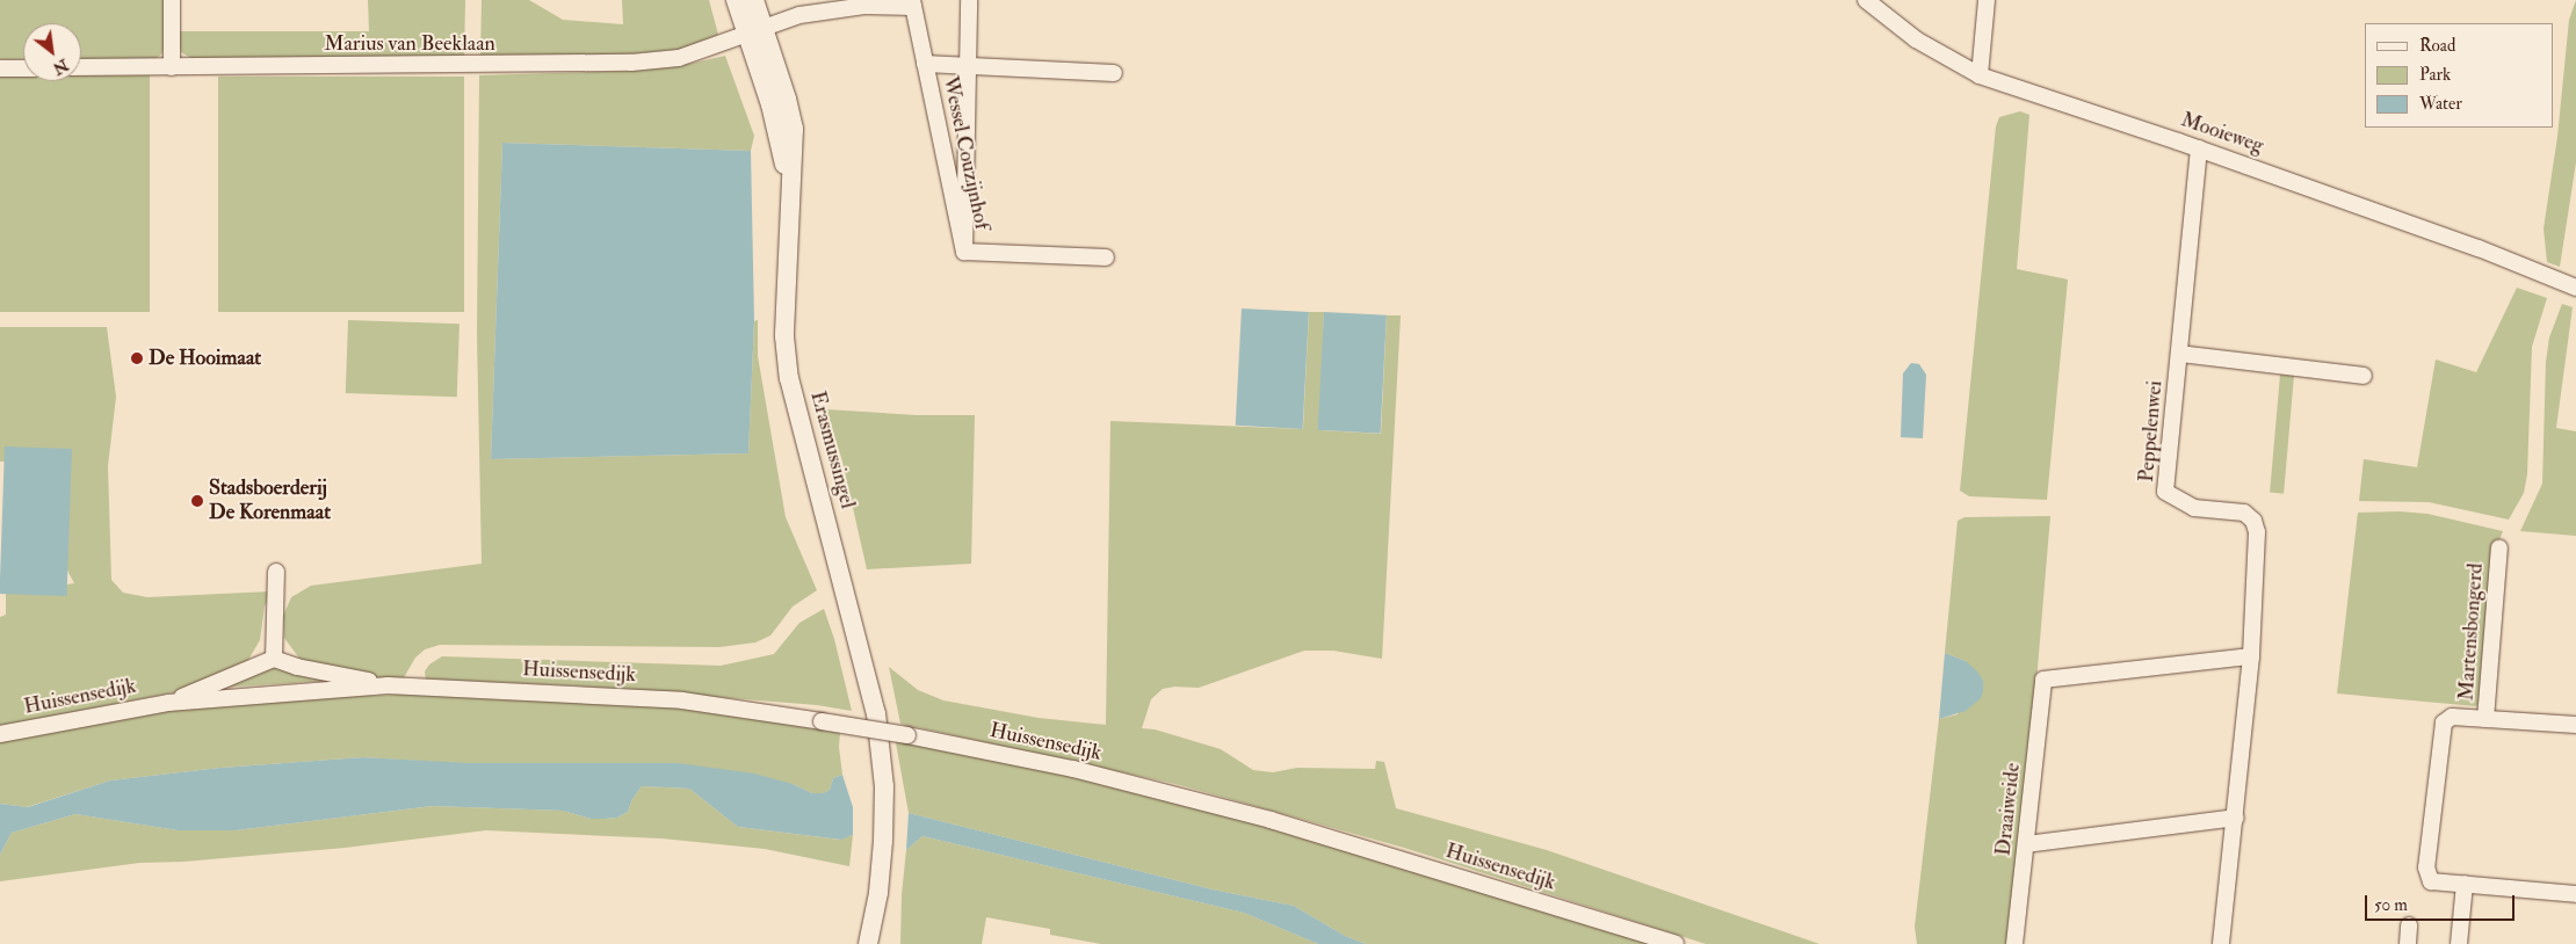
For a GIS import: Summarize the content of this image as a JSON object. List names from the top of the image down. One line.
{"streets":{"street":["Marius van Beeklaan","Mooieweg","Wessel Couzijnhof","Peppelenwei","Erasmussingel","Martensbongerd","Huissensedijk","Draaiweide"]},"crossings":[["Marius van Beeklaan","Wessel Couzijnhof"],["Marius van Beeklaan","Erasmussingel"],["Mooieweg","Peppelenwei"],["Wessel Couzijnhof","Erasmussingel"],["Peppelenwei","Draaiweide"]],"places":["De Hooimaat","Stadsboerderij De Korenmaat"],"legend":["Road","Park","Water"],"scale_bar":"50 m","north":"bottom right"}
